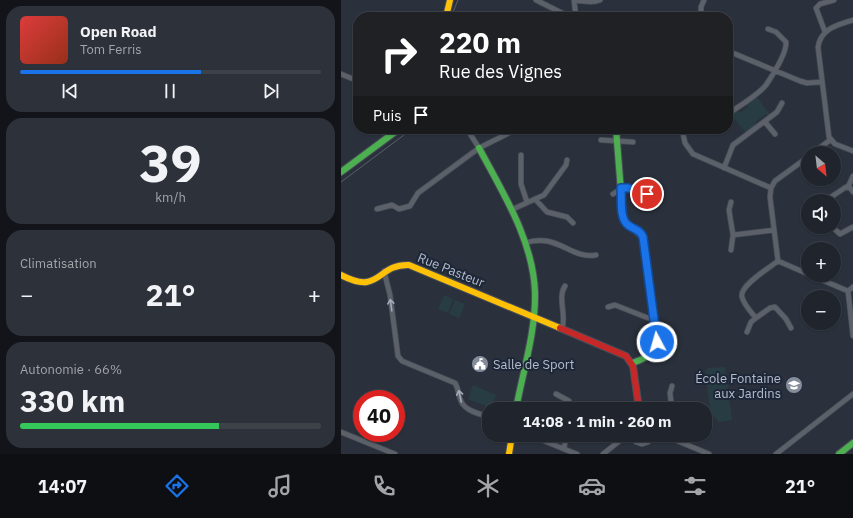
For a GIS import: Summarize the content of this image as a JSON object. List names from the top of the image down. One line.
{"streets":{"street":["Rue Pasteur"]},"places":{"public building":["Salle de Sport"],"school or university":["École Fontaine aux Jardins"]},"north":"bottom right","page":{"turn":["220 m","Rue des Vignes"],"song":["Open Road","Tom Ferris"],"then":"Puis","tile":[["39","km/h"],"Climatisation",["Autonomie · 66%","330 km"]],"map_buttons":["+","−"],"heat":["−","21°","+"],"limit":"40","trip":"14:08 · 1 min · 260 m","tabs":["14:07","21°"]}}
